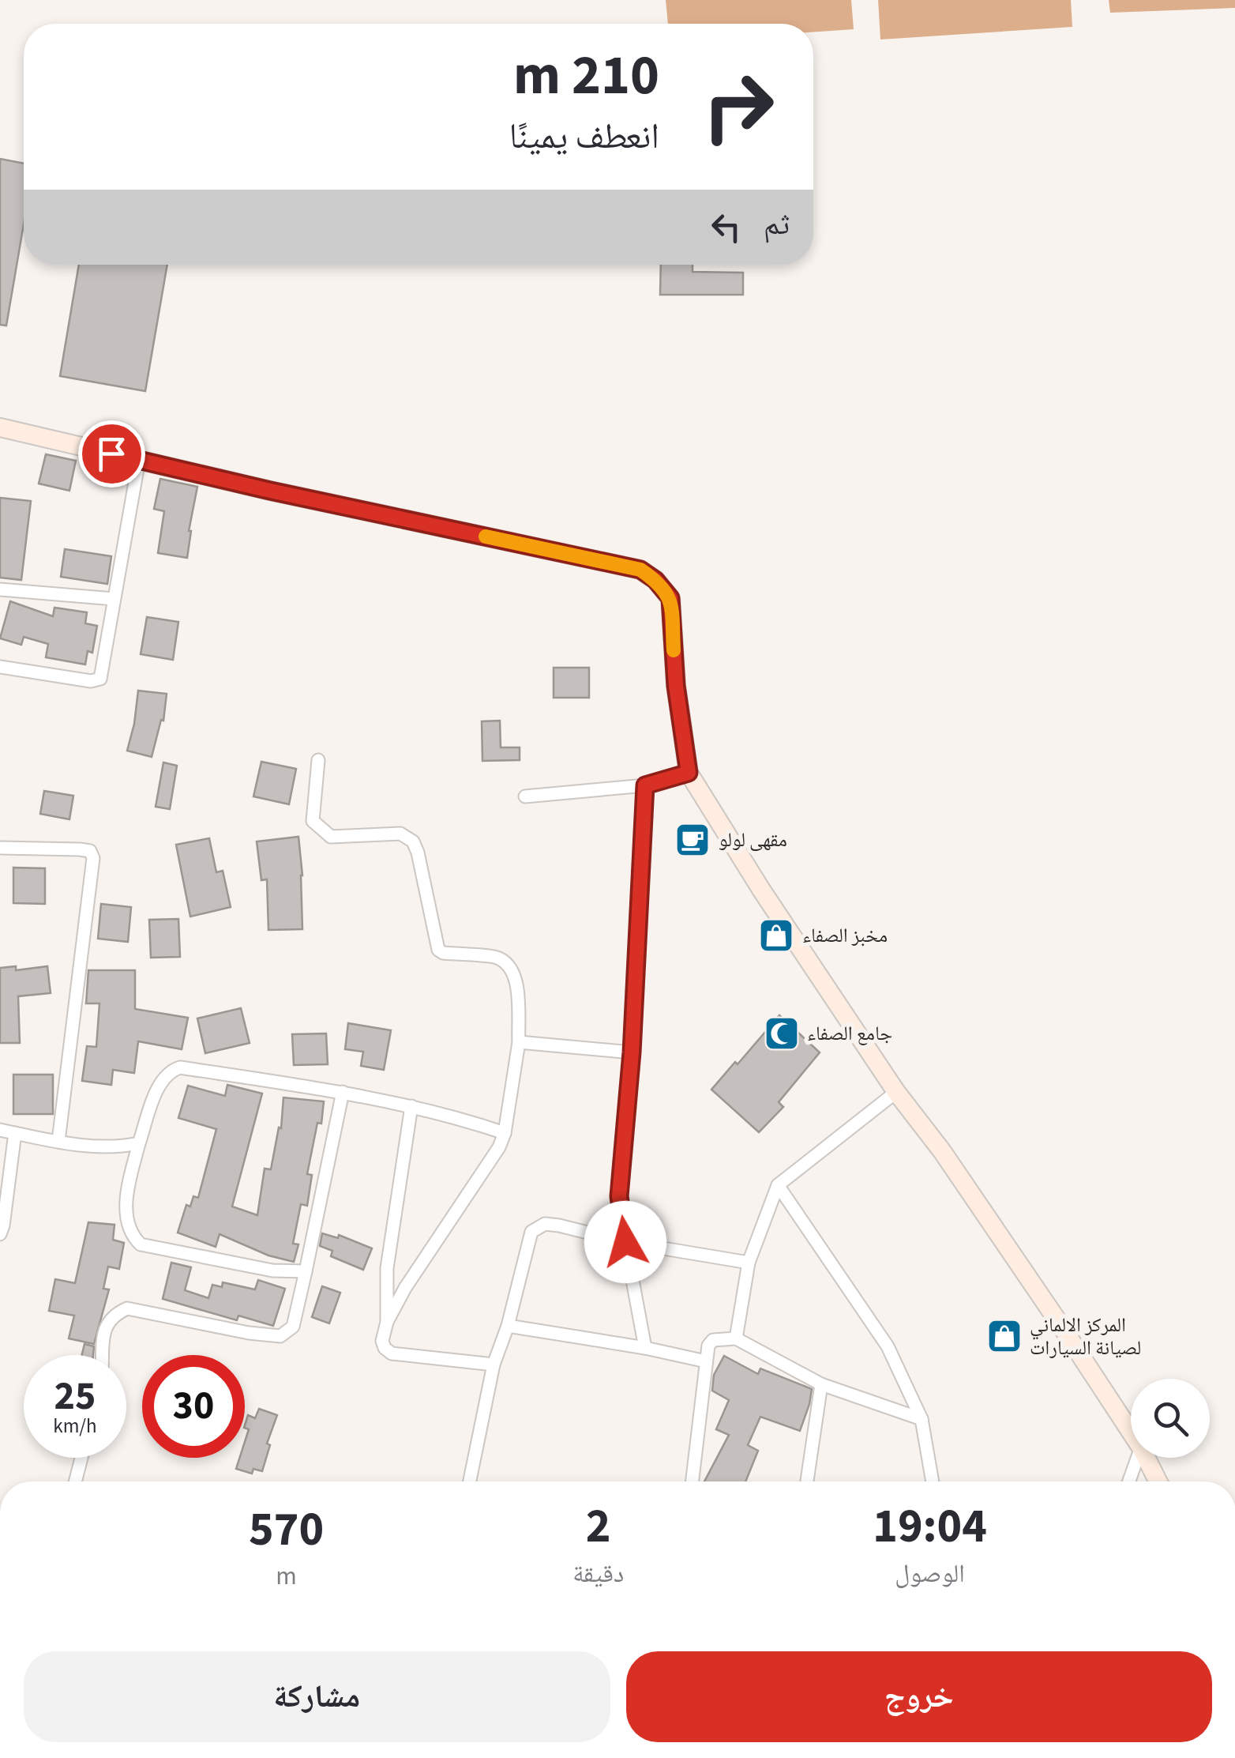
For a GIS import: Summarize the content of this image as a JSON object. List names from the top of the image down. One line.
{"places":{"cafe":["مقهى لولو"],"shop":["مخبز الصفاء","المركز الالماني لصيانة السيارات"],"mosque":["جامع الصفاء"]},"page":{"turn":["210 m","انعطف يمينًا"],"then":"ثم","speed":"25 km/h","limit":"30","eta":["19:04","الوصول","2","دقيقة","570","m"],"buttons":["خروج","مشاركة"]}}
